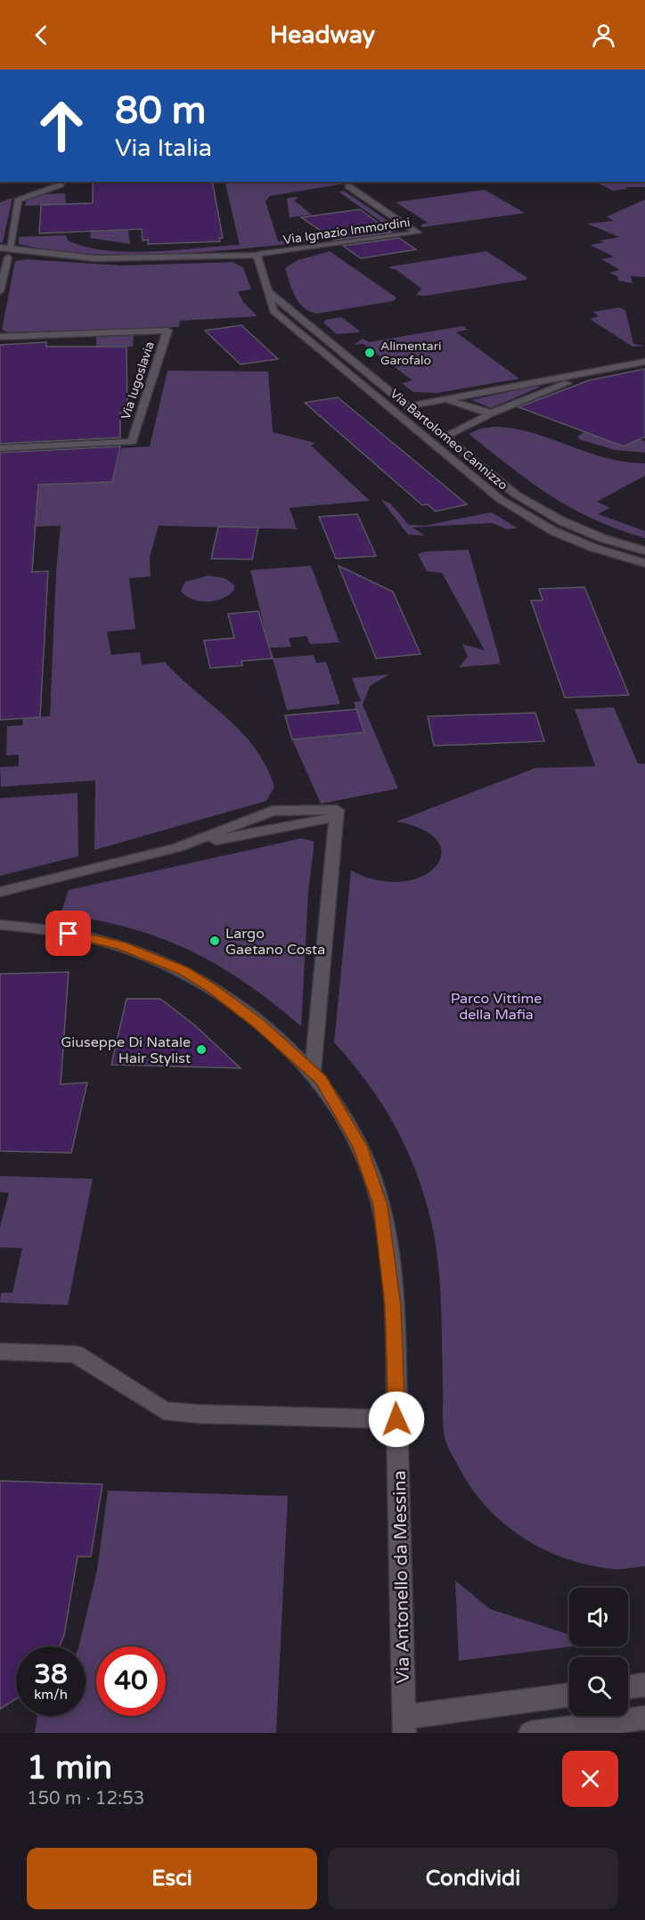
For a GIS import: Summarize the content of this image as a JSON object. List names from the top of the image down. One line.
{"streets":{"street":["Via Ignazio Immordini","Via Iugoslavia","Via Bartolomeo Cannizzo","Via Antonello da Messina"]},"crossings":[["Via Ignazio Immordini","Via Bartolomeo Cannizzo"]],"parks":["Parco Vittime della Mafia"],"places":["Alimentari Garofalo","Largo Gaetano Costa","Giuseppe Di Natale Hair Stylist"],"page":{"header":"Headway","turn":["80 m","Via Italia"],"speed":"38 km/h","limit":"40","heading":["1 min","150 m · 12:53"],"buttons":["Esci","Condividi"]}}
